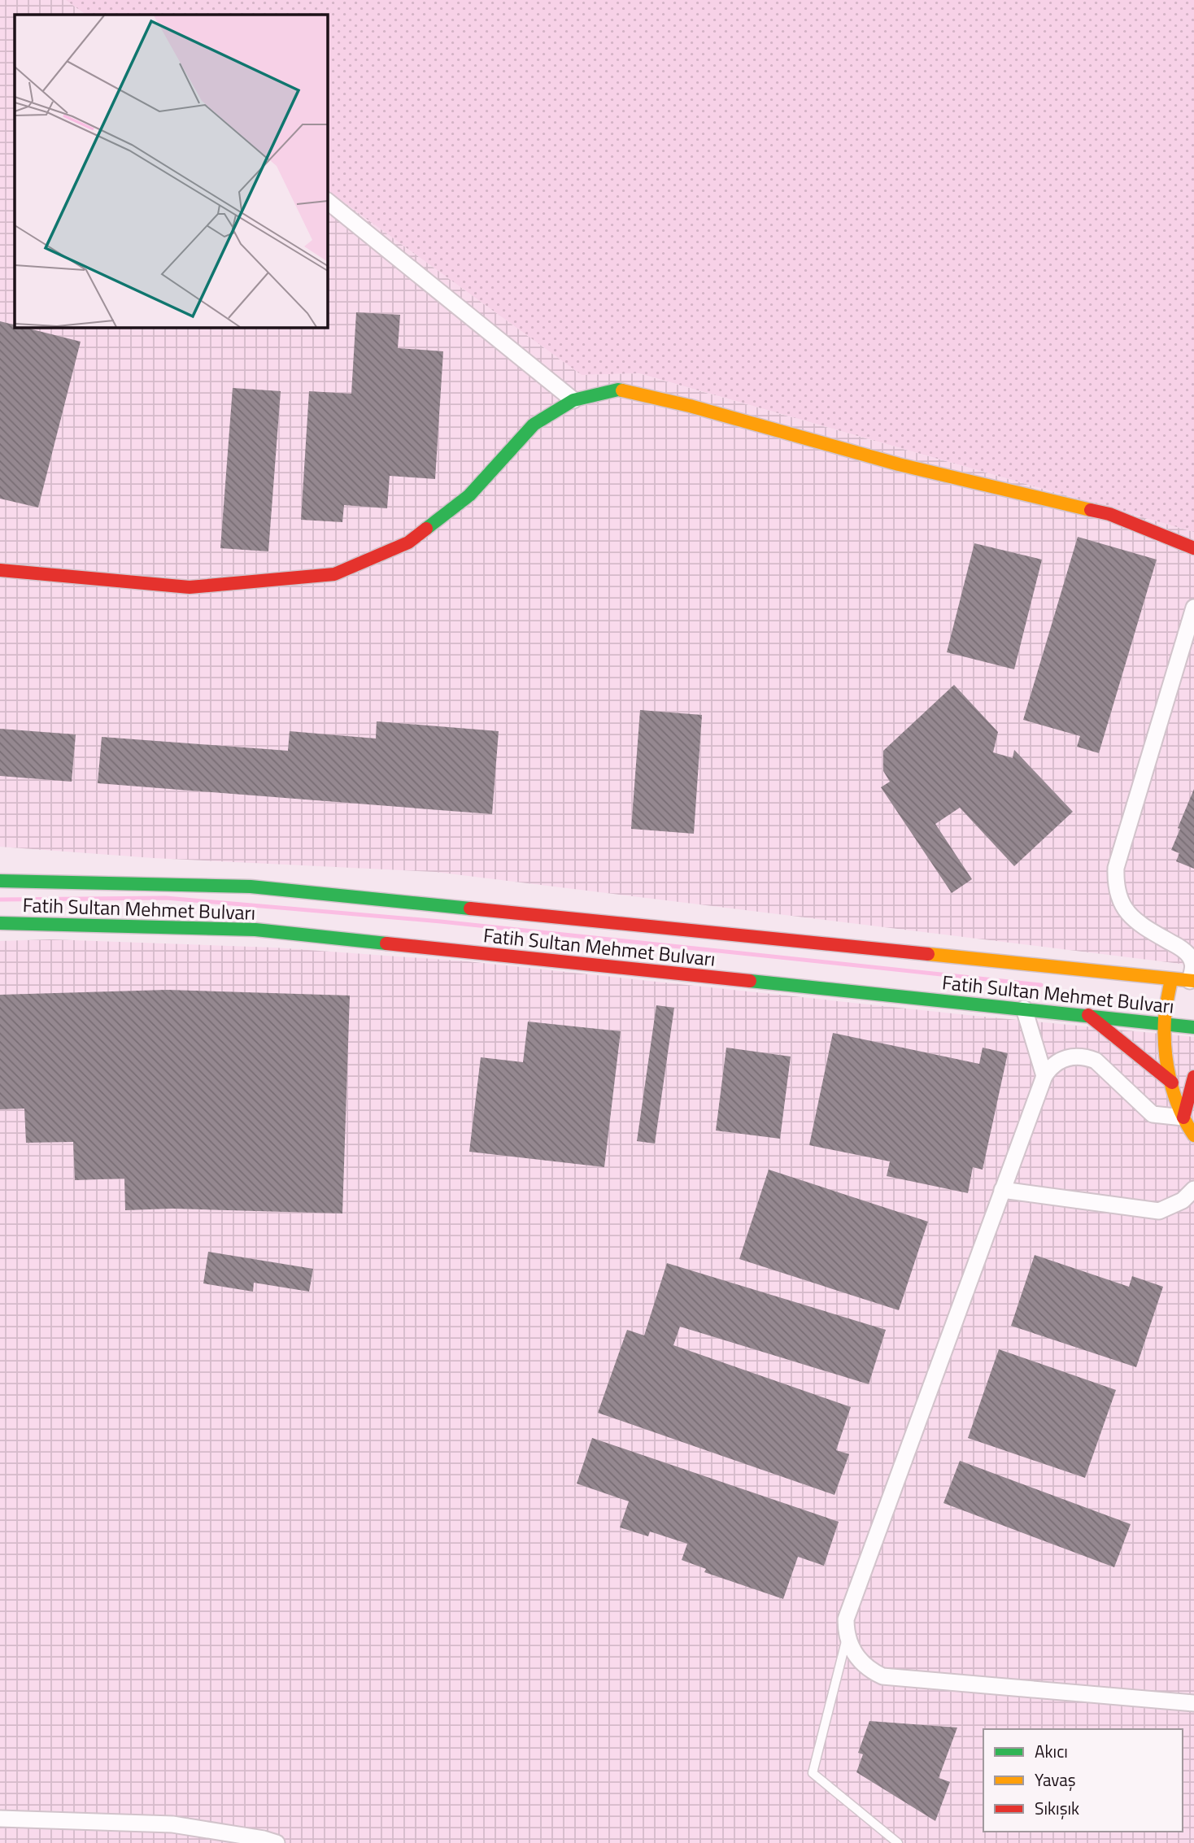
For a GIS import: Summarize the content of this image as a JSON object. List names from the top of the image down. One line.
{"streets":{"main road":["Fatih Sultan Mehmet Bulvarı"]},"legend":["Akıcı","Yavaş","Sıkışık"]}
